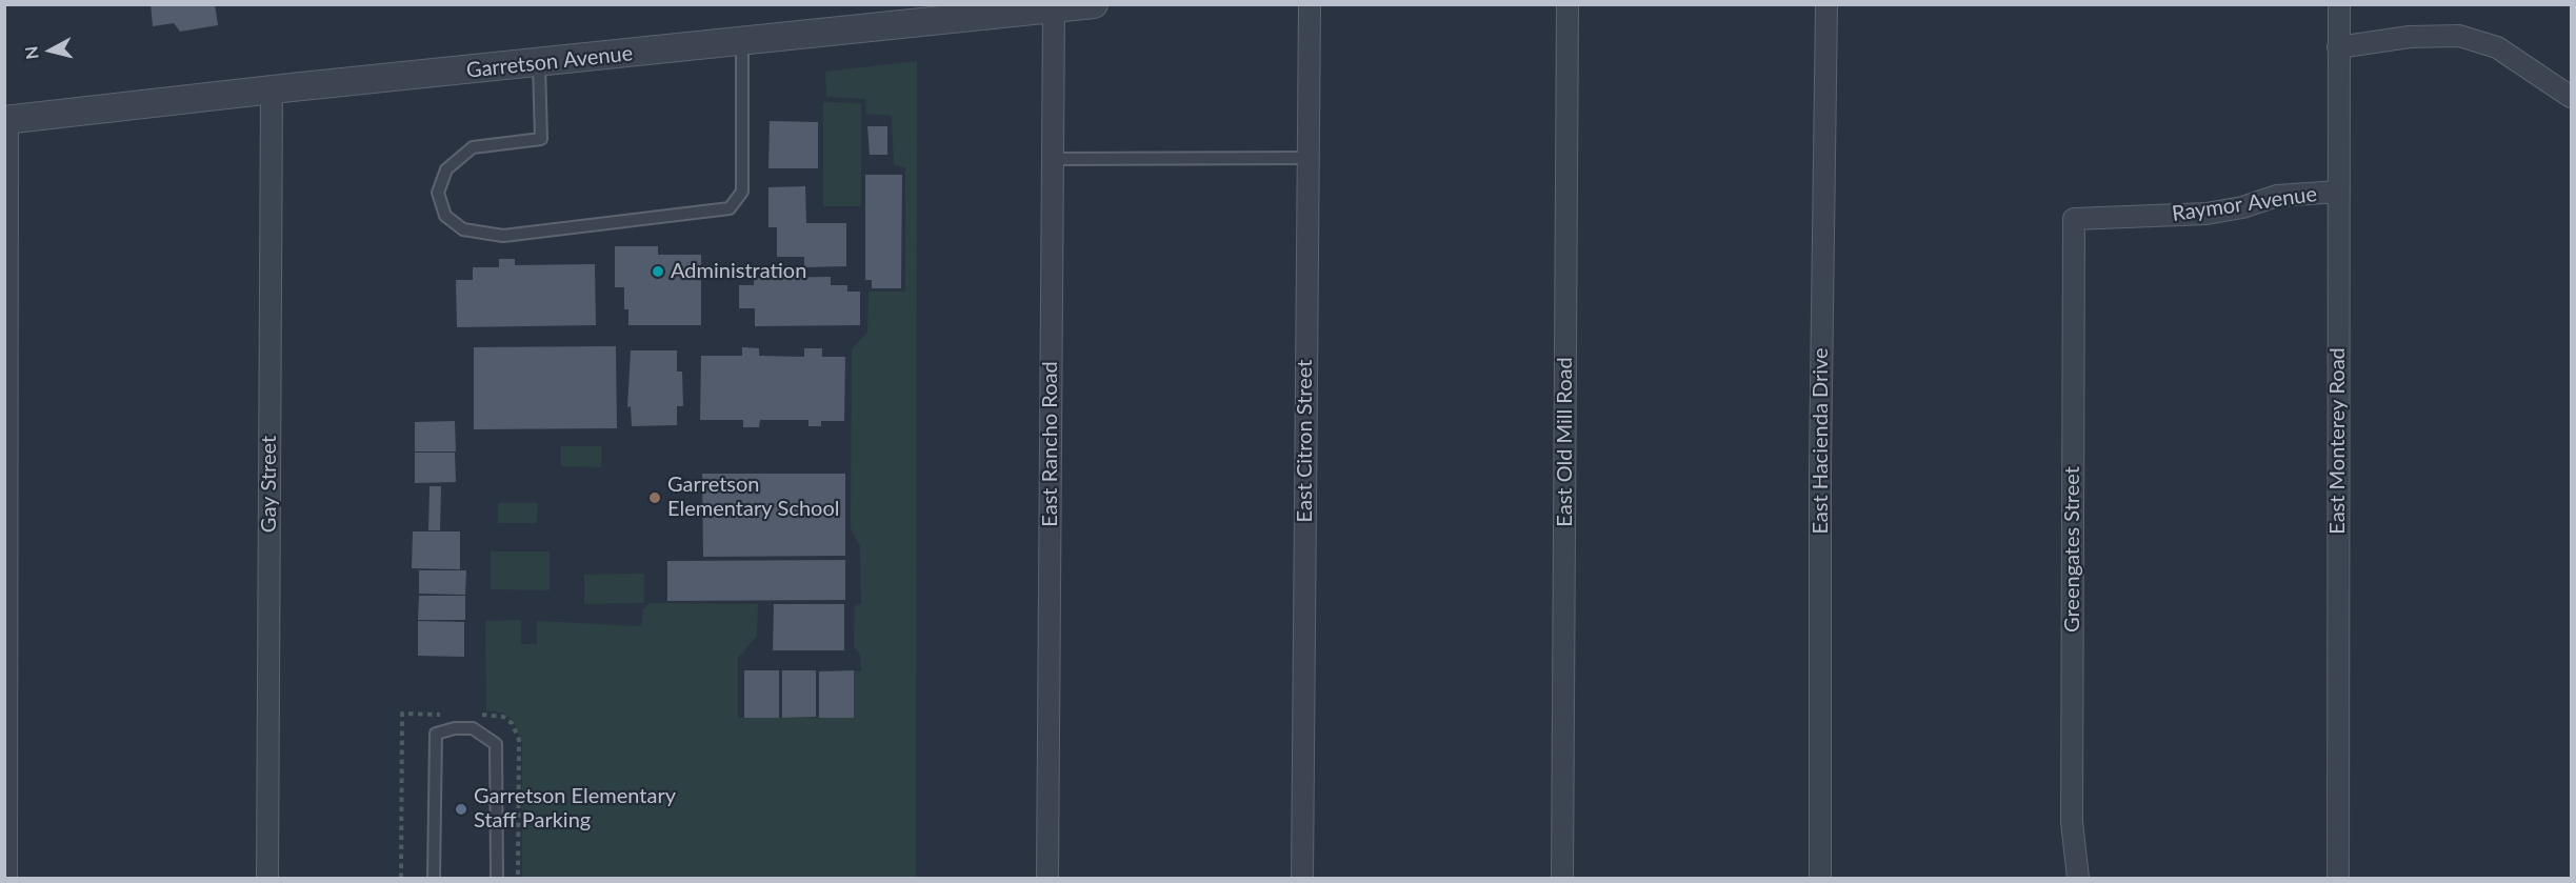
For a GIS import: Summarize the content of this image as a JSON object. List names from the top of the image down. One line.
{"streets":{"street":["Garretson Avenue","Raymor Avenue","East Citron Street","East Hacienda Drive","East Monterey Road","East Old Mill Road","East Rancho Road","Gay Street","Greengates Street"]},"crossings":[["Garretson Avenue","East Rancho Road"],["Garretson Avenue","Gay Street"],["Raymor Avenue","East Monterey Road"],["Raymor Avenue","Greengates Street"]],"places":["Administration","Garretson Elementary School","Garretson Elementary Staff Parking"],"north":"left"}
